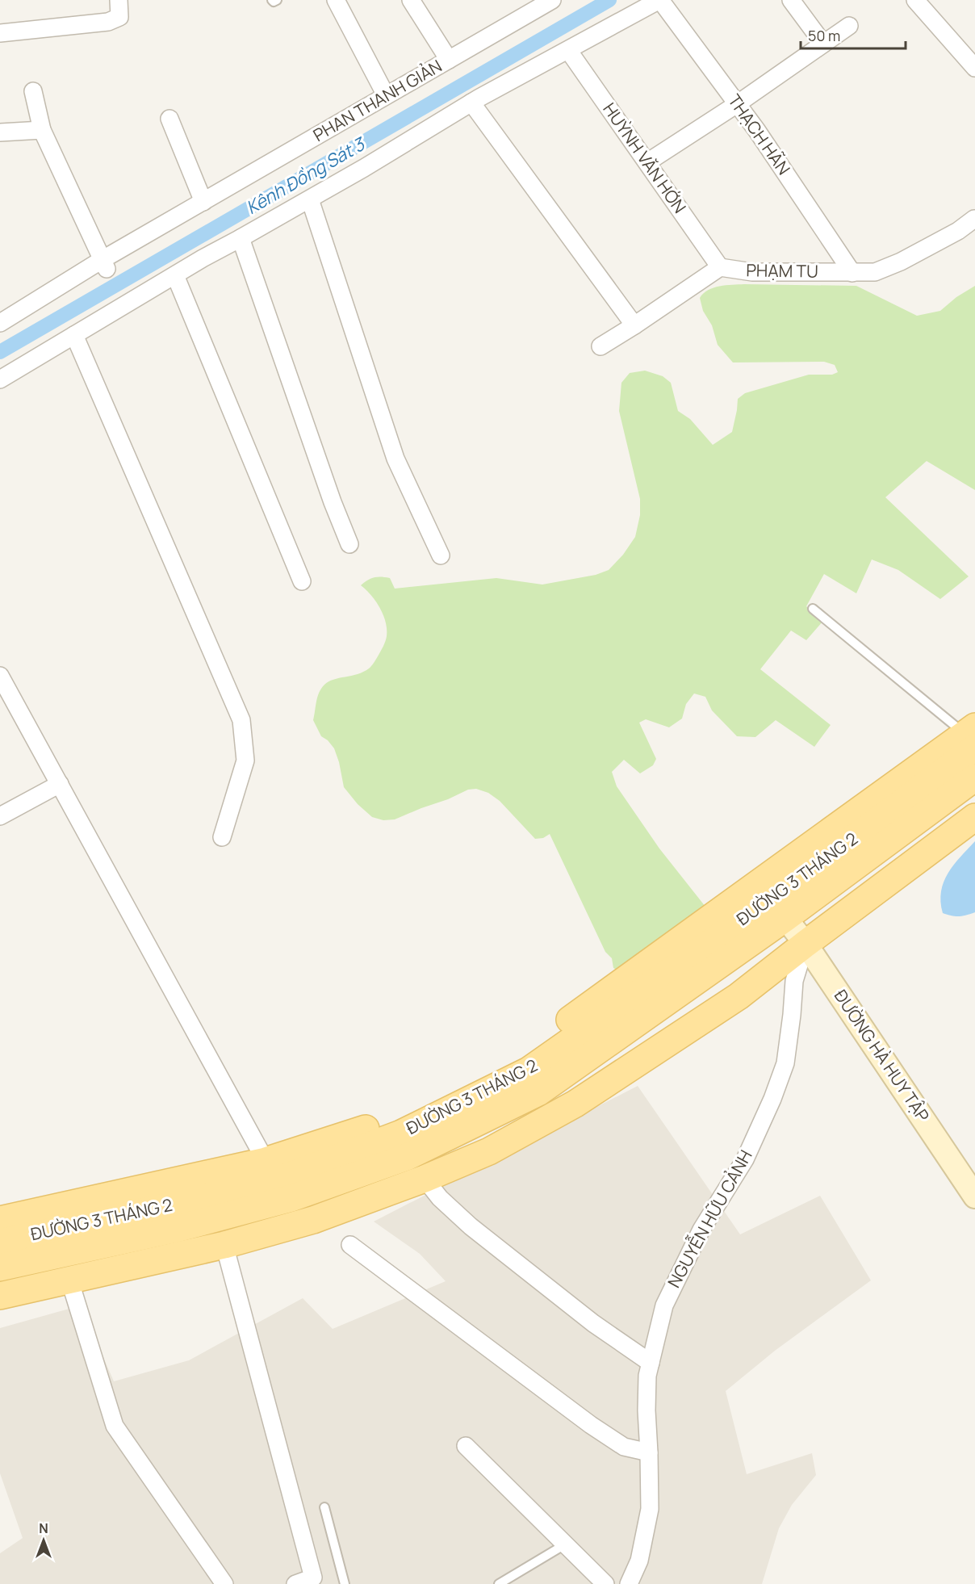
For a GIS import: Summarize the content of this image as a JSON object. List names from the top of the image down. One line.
{"streets":{"main road":["ĐƯỜNG 3 THÁNG 2"],"street":["PHAN THANH GIẢN","THẠCH HÃN","HUỲNH VĂN HỚN","PHẠM TU","ĐƯỜNG HÀ HUY TẬP","NGUYỄN HỮU CẢNH"]},"crossings":[["THẠCH HÃN","PHẠM TU"],["HUỲNH VĂN HỚN","PHẠM TU"],["ĐƯỜNG 3 THÁNG 2","ĐƯỜNG HÀ HUY TẬP"],["ĐƯỜNG HÀ HUY TẬP","NGUYỄN HỮU CẢNH"]],"water":["Kênh Đồng Sát 3"],"scale_bar":"50 m","north":"top"}
